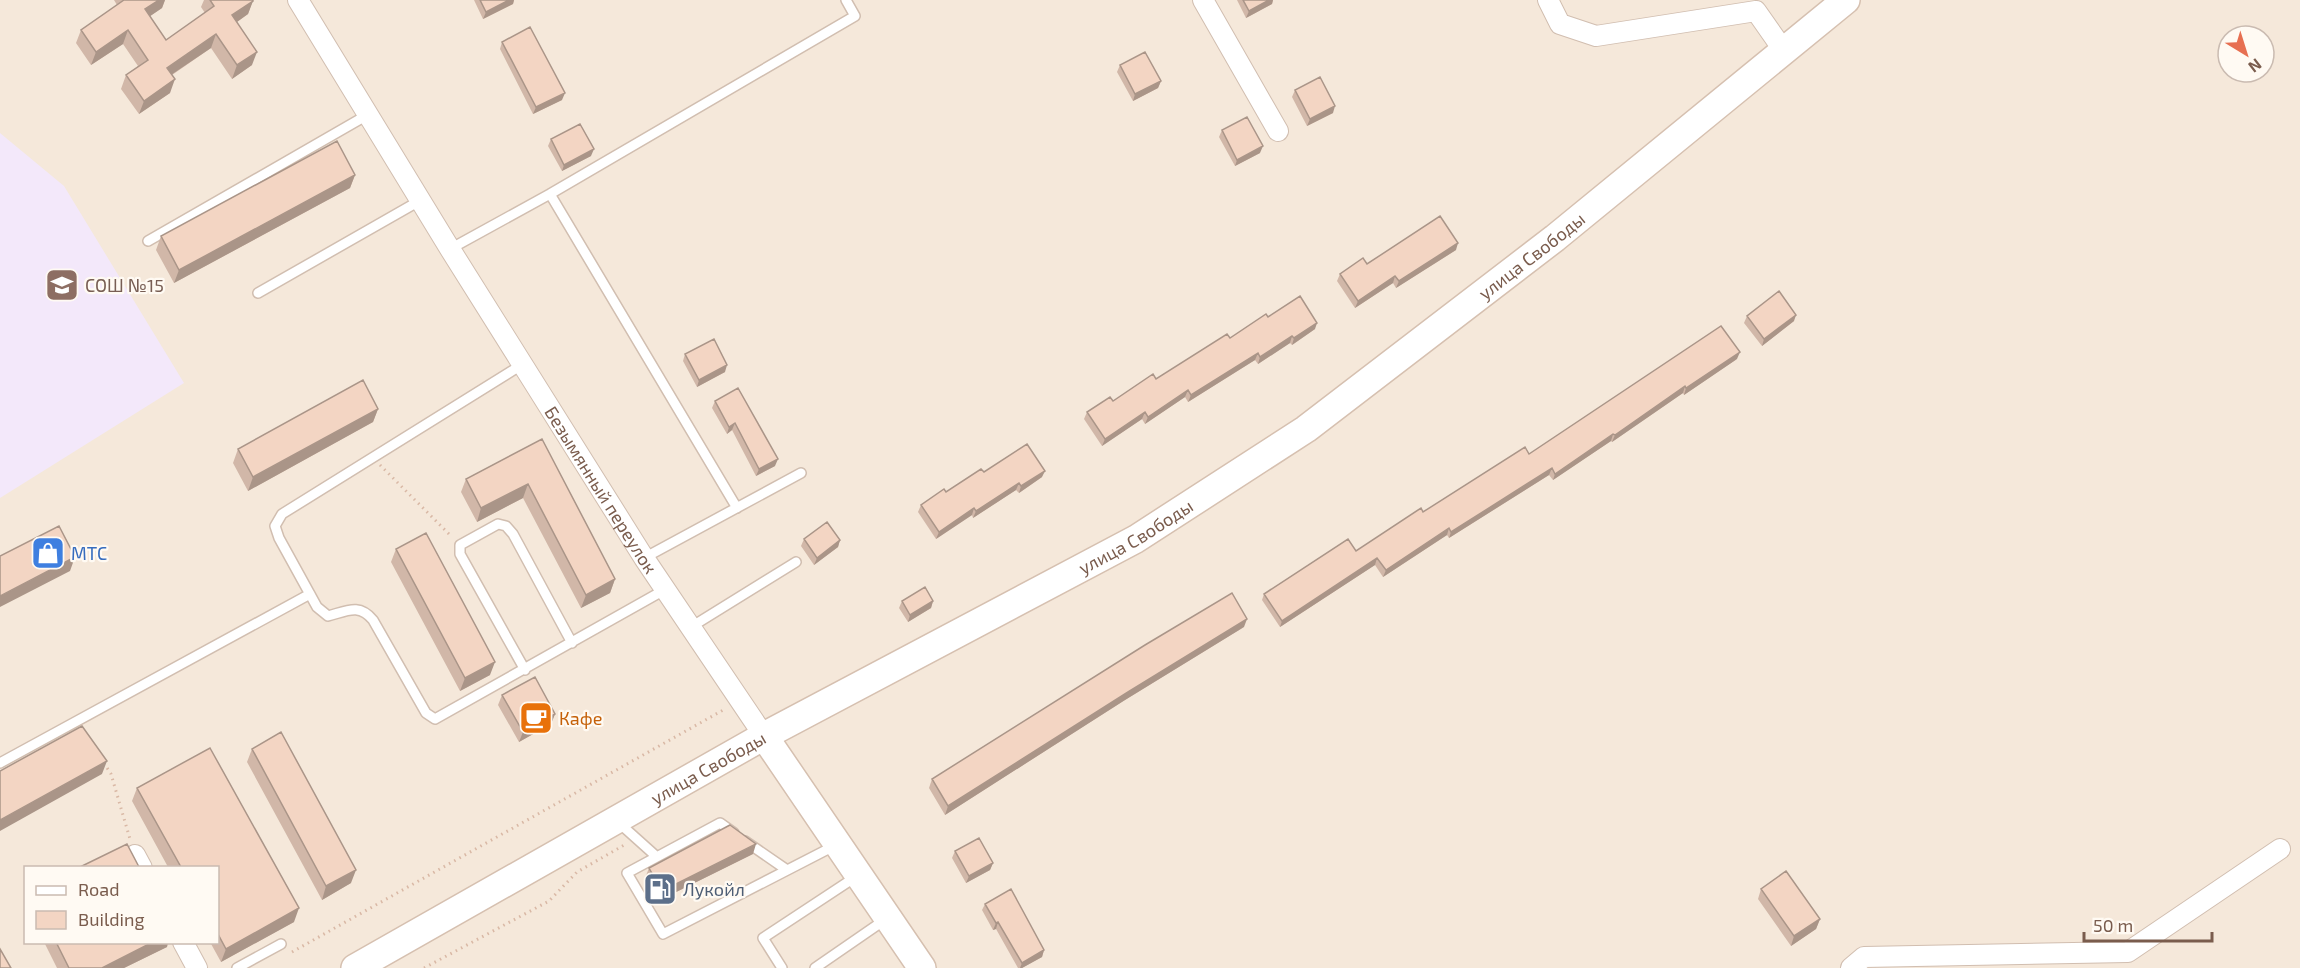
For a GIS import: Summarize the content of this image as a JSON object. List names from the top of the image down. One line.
{"streets":{"main road":["улица Свободы","Безымянный переулок"]},"crossings":[["улица Свободы","Безымянный переулок"]],"places":{"school or university":["СОШ №15"],"shop":["МТС"],"cafe":["Кафе"],"fuel station":["Лукойл"]},"legend":["Road","Building"],"scale_bar":"50 m","north":"bottom right"}
